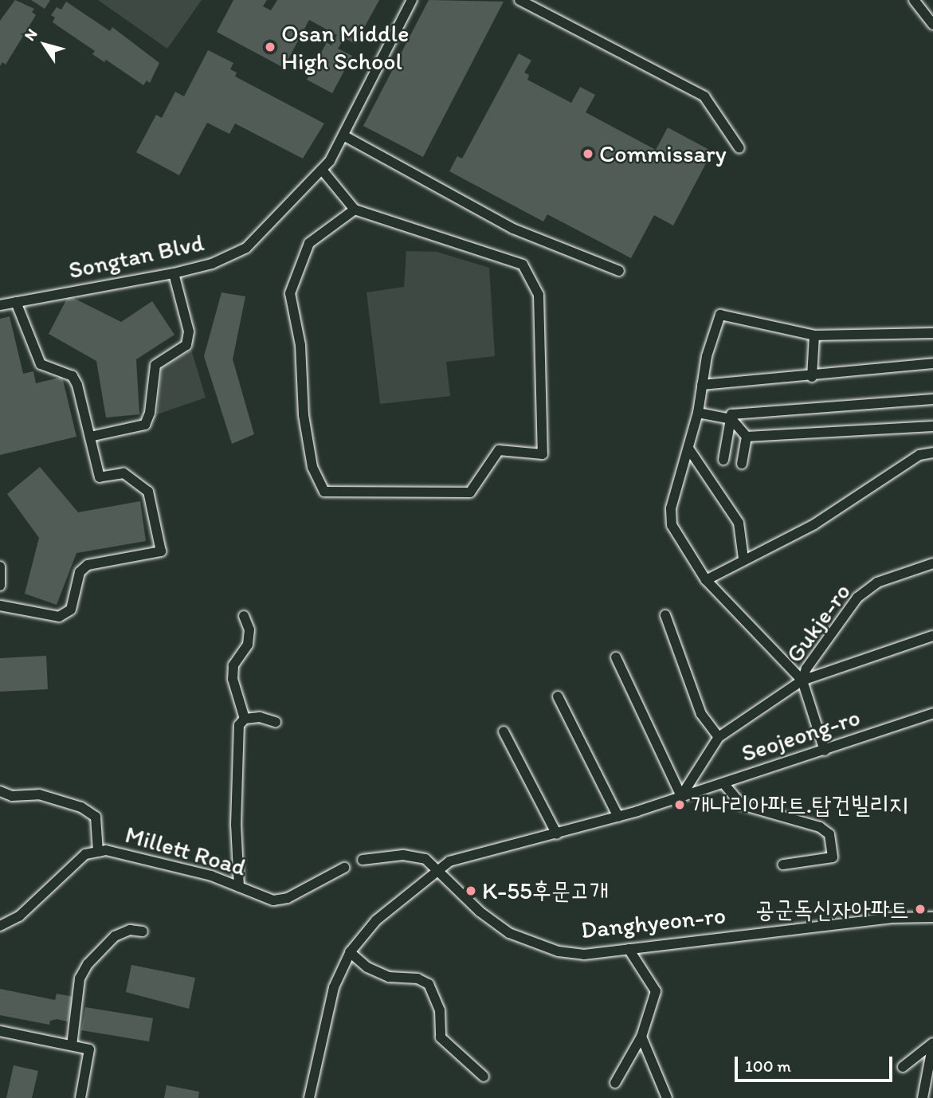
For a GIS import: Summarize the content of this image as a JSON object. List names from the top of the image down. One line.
{"streets":{"street":["Songtan Blvd","Gukje-ro","Seojeong-ro","Millett Road","Danghyeon-ro"]},"crossings":[["Gukje-ro","Seojeong-ro"],["Seojeong-ro","Danghyeon-ro"]],"places":["Osan Middle High School","Commissary","개나리아파트.탑건빌리지","K-55후문고개","공군독신자아파트"],"scale_bar":"100 m","north":"top left"}
